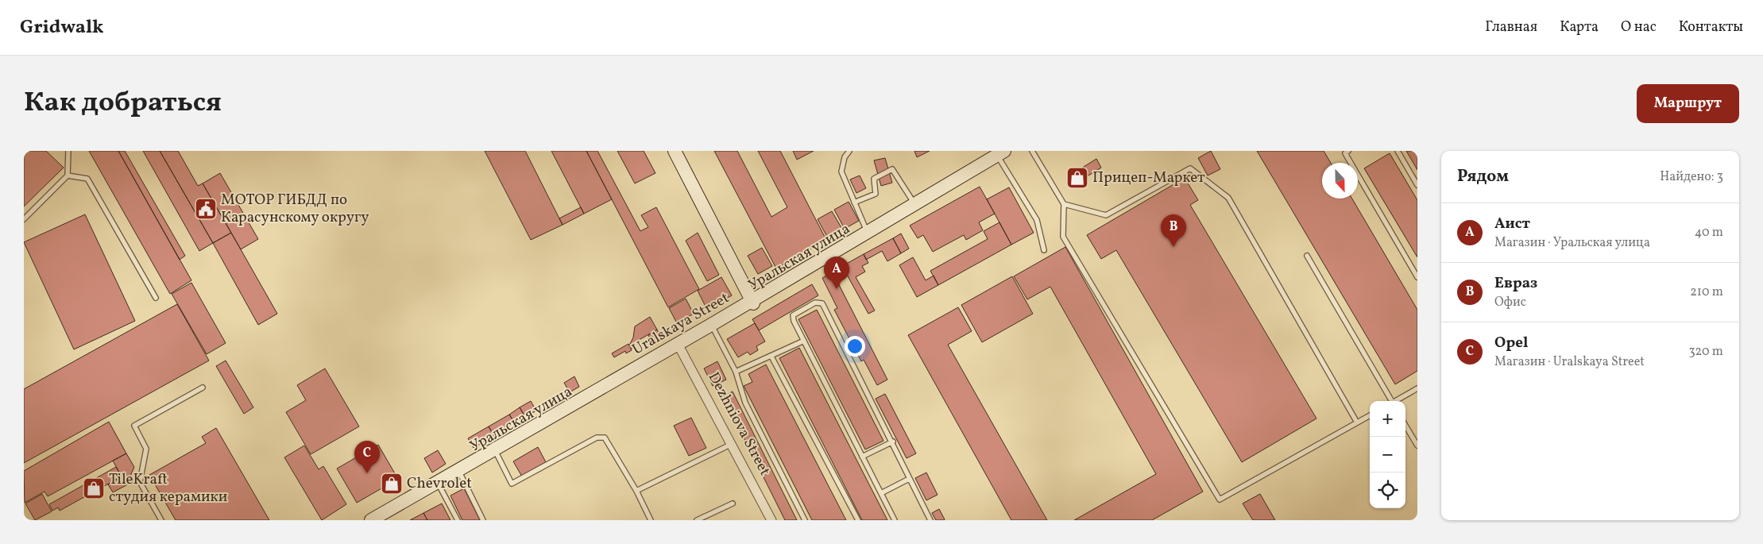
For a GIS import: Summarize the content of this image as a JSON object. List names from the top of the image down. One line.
{"streets":{"main road":["Уральская улица","Uralskaya Street"],"street":["Dezhniova Street"]},"crossings":[["Уральская улица","Uralskaya Street"],["Уральская улица","Dezhniova Street"],["Uralskaya Street","Dezhniova Street"]],"places":{"shop":["Прицеп-Маркет","Chevrolet","TileKraft студия керамики"],"public building":["МОТОР ГИБДД по Карасунскому округу"]},"north":"bottom","page":{"header":"Gridwalk","nav":["Главная","Карта","О нас","Контакты"],"title":"Как добраться","buttons":"Маршрут","heading":["Рядом","Найдено: 3"],"list":[{"mark":"A","name":"Аист","note":"Магазин · Уральская улица","value":"40 m"},{"mark":"B","name":"Евраз","note":"Офис","value":"210 m"},{"mark":"C","name":"Opel","note":"Магазин · Uralskaya Street","value":"320 m"}],"pins":["B","A","C"],"map_buttons":["+","−"]}}
